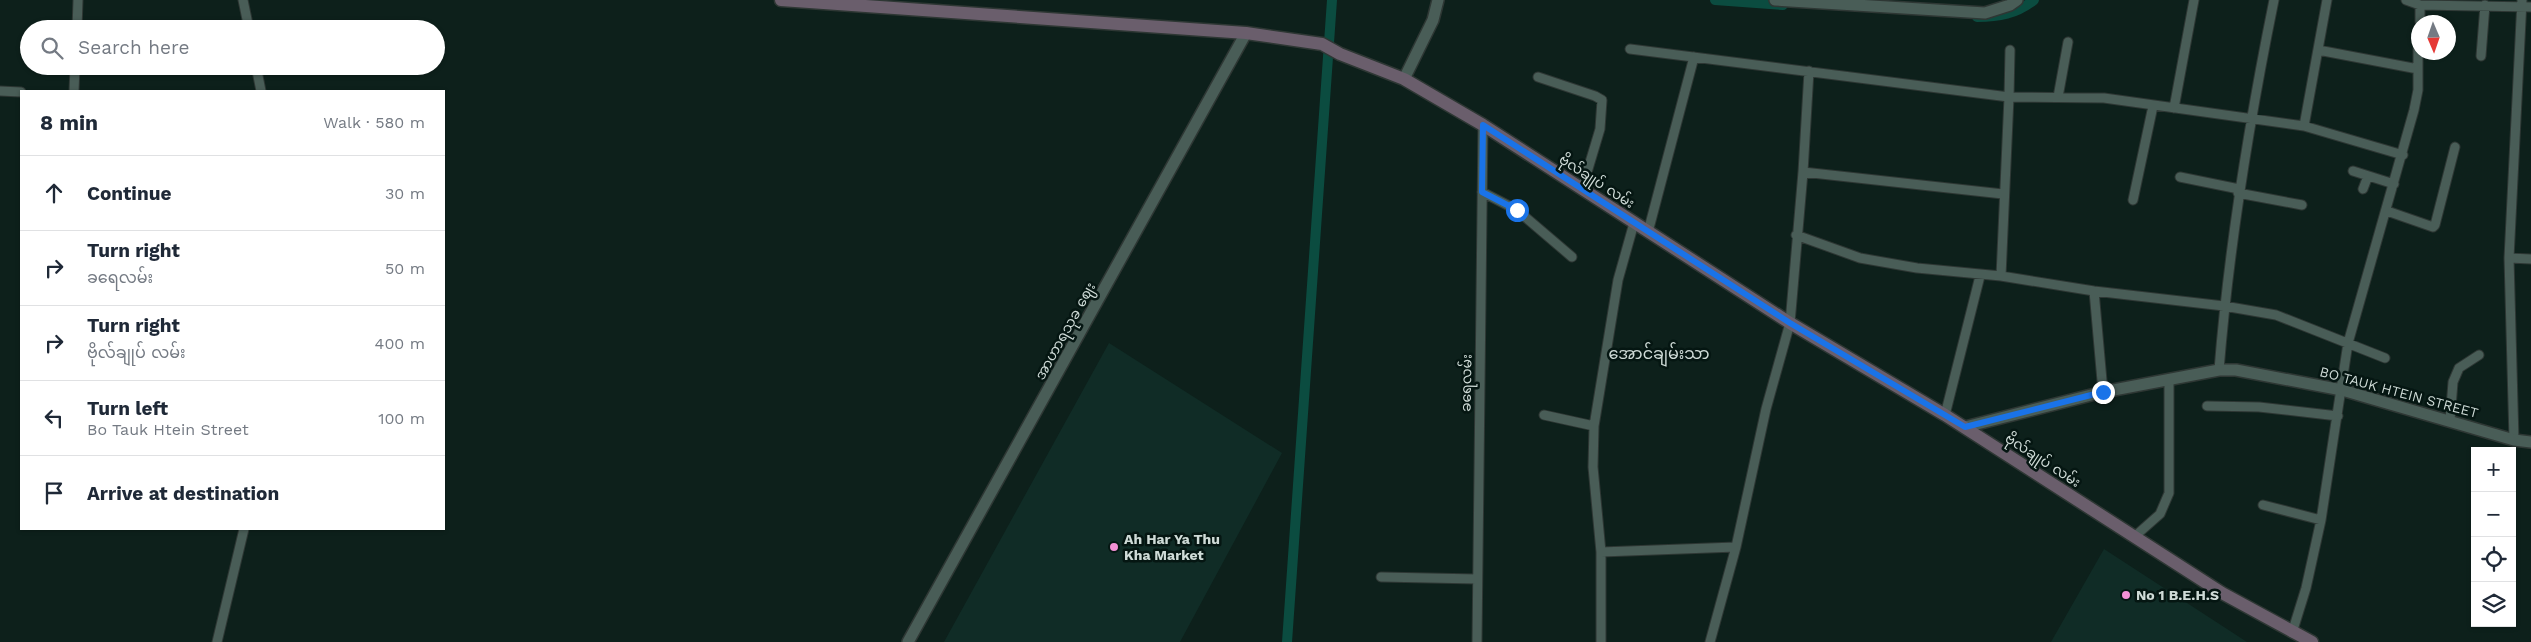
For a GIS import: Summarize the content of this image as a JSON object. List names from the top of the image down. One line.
{"streets":{"main road":["ဗိုလ်ချုပ် လမ်း"],"street":["အာဟာရသုခ ဈေး","ခရေလမ်း","BO TAUK HTEIN STREET"]},"crossings":[["ဗိုလ်ချုပ် လမ်း","အာဟာရသုခ ဈေး"],["ဗိုလ်ချုပ် လမ်း","ခရေလမ်း"],["ဗိုလ်ချုပ် လမ်း","BO TAUK HTEIN STREET"]],"districts":["အောင်ချမ်းသာ"],"places":["Ah Har Ya Thu Kha Market","No 1 B.E.H.S"],"north":"bottom","page":{"search":"Search here","heading":["8 min","Walk · 580 m"],"list":[["Continue","30 m"],["Turn right","ခရေလမ်း","50 m"],["Turn right","ဗိုလ်ချုပ် လမ်း","400 m"],["Turn left","Bo Tauk Htein Street","100 m"],"Arrive at destination"],"map_buttons":["+","−"]}}
